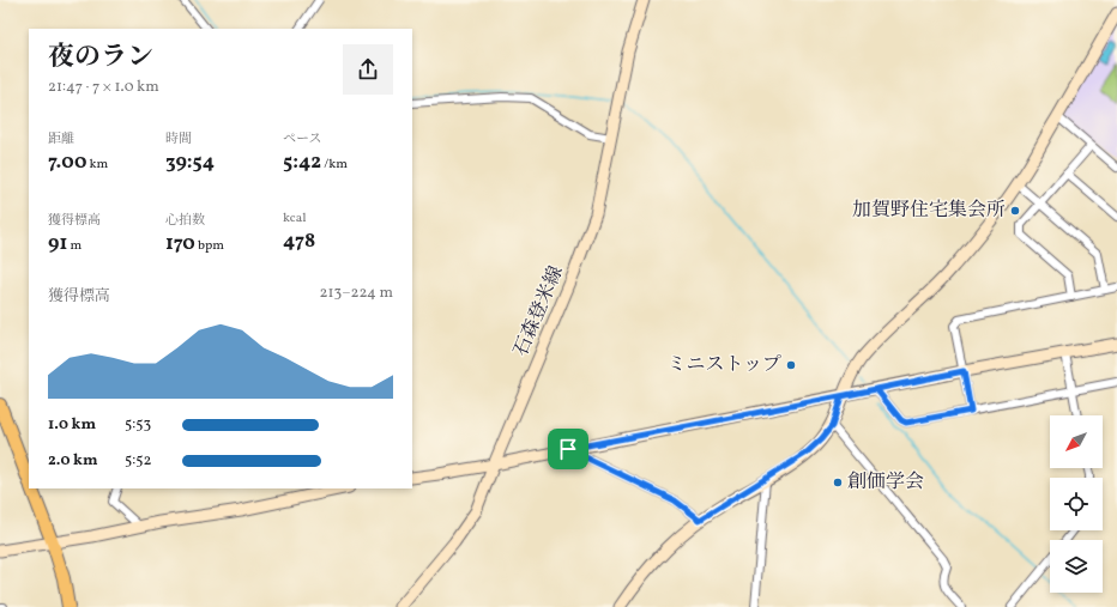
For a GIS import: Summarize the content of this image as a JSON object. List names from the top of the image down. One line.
{"streets":{"street":["石森登米線"]},"places":["加賀野住宅集会所","ミニストップ","創価学会"],"north":"bottom left","page":{"heading":["夜のラン","21:47 · 7 × 1.0 km"],"stats":[["距離","7.00 km"],["時間","39:54"],["ペース","5:42 /km"],["獲得標高","91 m"],["心拍数","170 bpm"],["kcal","478"]],"chart":["獲得標高","213–224 m"],"list":[{"name":"1.0 km","note":"5:53"},{"name":"2.0 km","note":"5:52"}]}}
